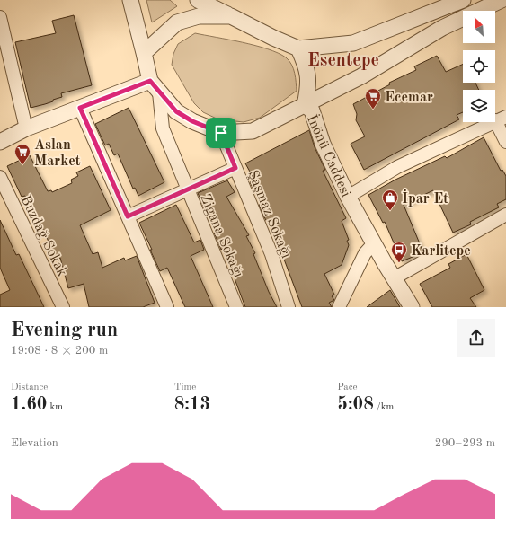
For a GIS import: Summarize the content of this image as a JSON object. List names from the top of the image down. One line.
{"streets":{"street":["İnönü Caddesi","Şaşmaz Sokağı","Buzdağ Sokak","Zigana Sokağı"]},"districts":["Esentepe"],"places":{"supermarket":["Ecemar","Aslan Market"],"shop":["İpar Et"],"bus stop":["Karlitepe"]},"north":"top left","page":{"heading":["Evening run","19:08 · 8 × 200 m"],"stats":[["Distance","1.60 km"],["Time","8:13"],["Pace","5:08 /km"]],"chart":["Elevation","290–293 m"]}}
